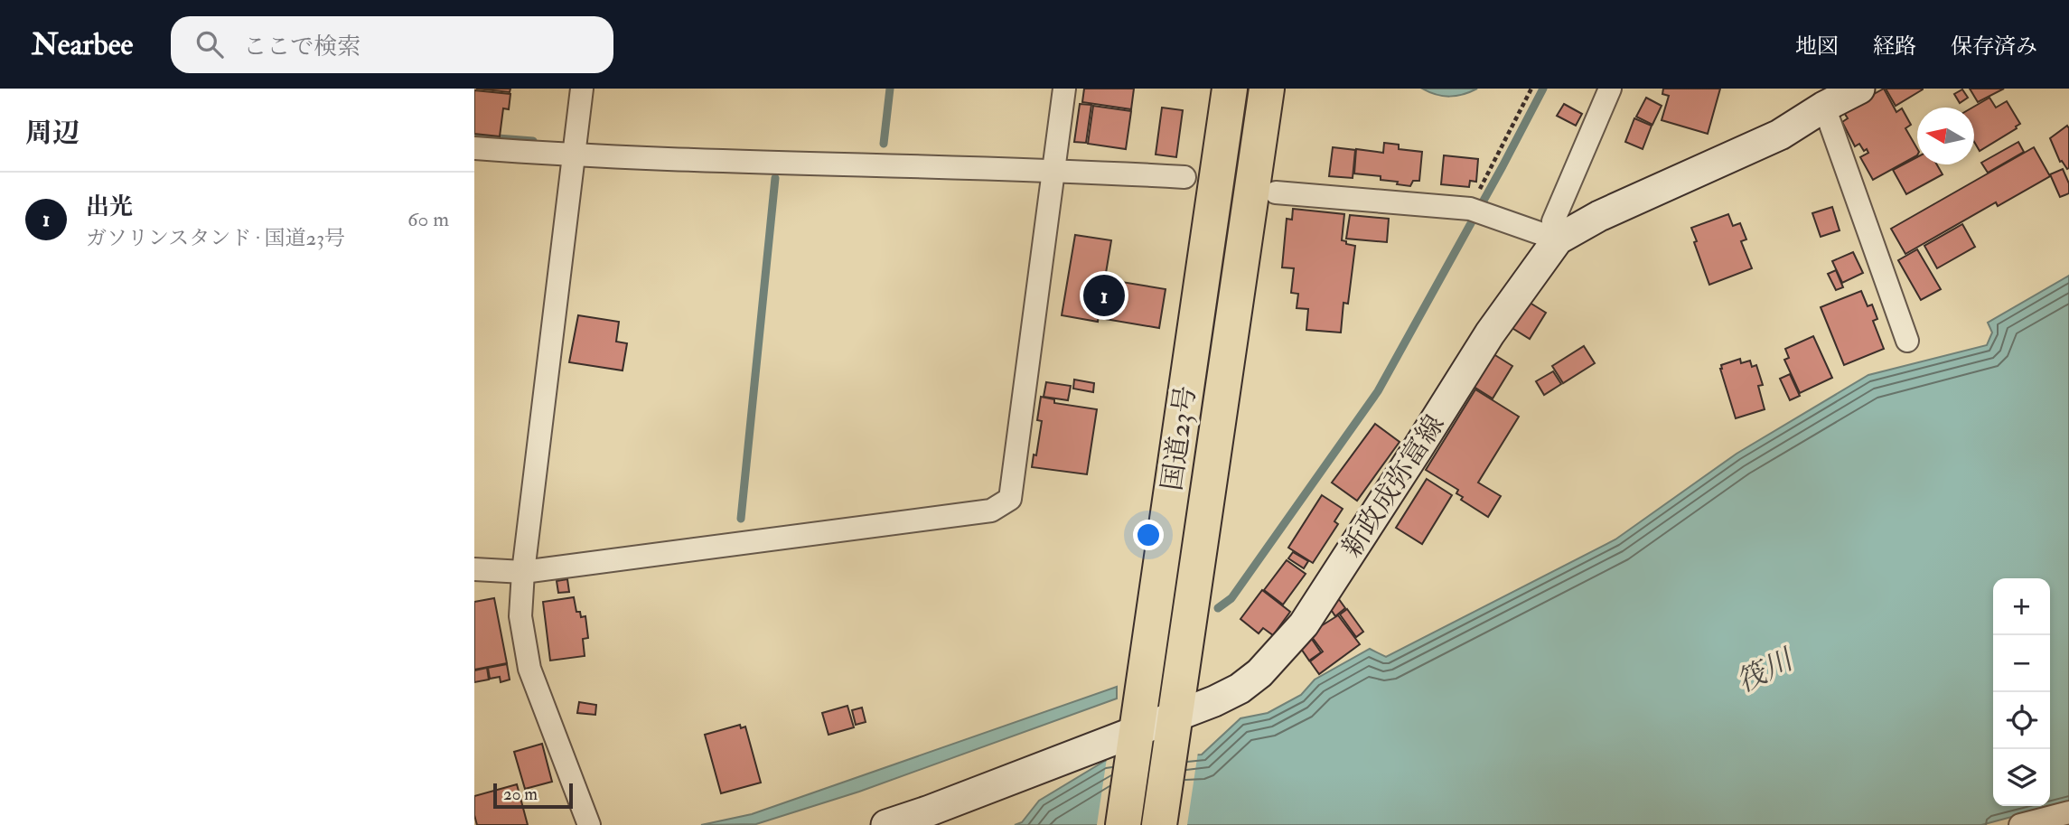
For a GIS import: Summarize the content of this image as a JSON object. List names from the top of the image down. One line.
{"streets":{"highway":["国道23号"],"main road":["新政成弥富線"]},"crossings":[["国道23号","新政成弥富線"]],"water":["筏川"],"scale_bar":"20 m","north":"left","page":{"header":"Nearbee","search":"ここで検索","nav":["地図","経路","保存済み"],"heading":"周辺","list":[{"mark":"1","name":"出光","note":"ガソリンスタンド · 国道23号","value":"60 m"}],"pins":"1","map_buttons":["+","−"],"scale":"20 m"}}
